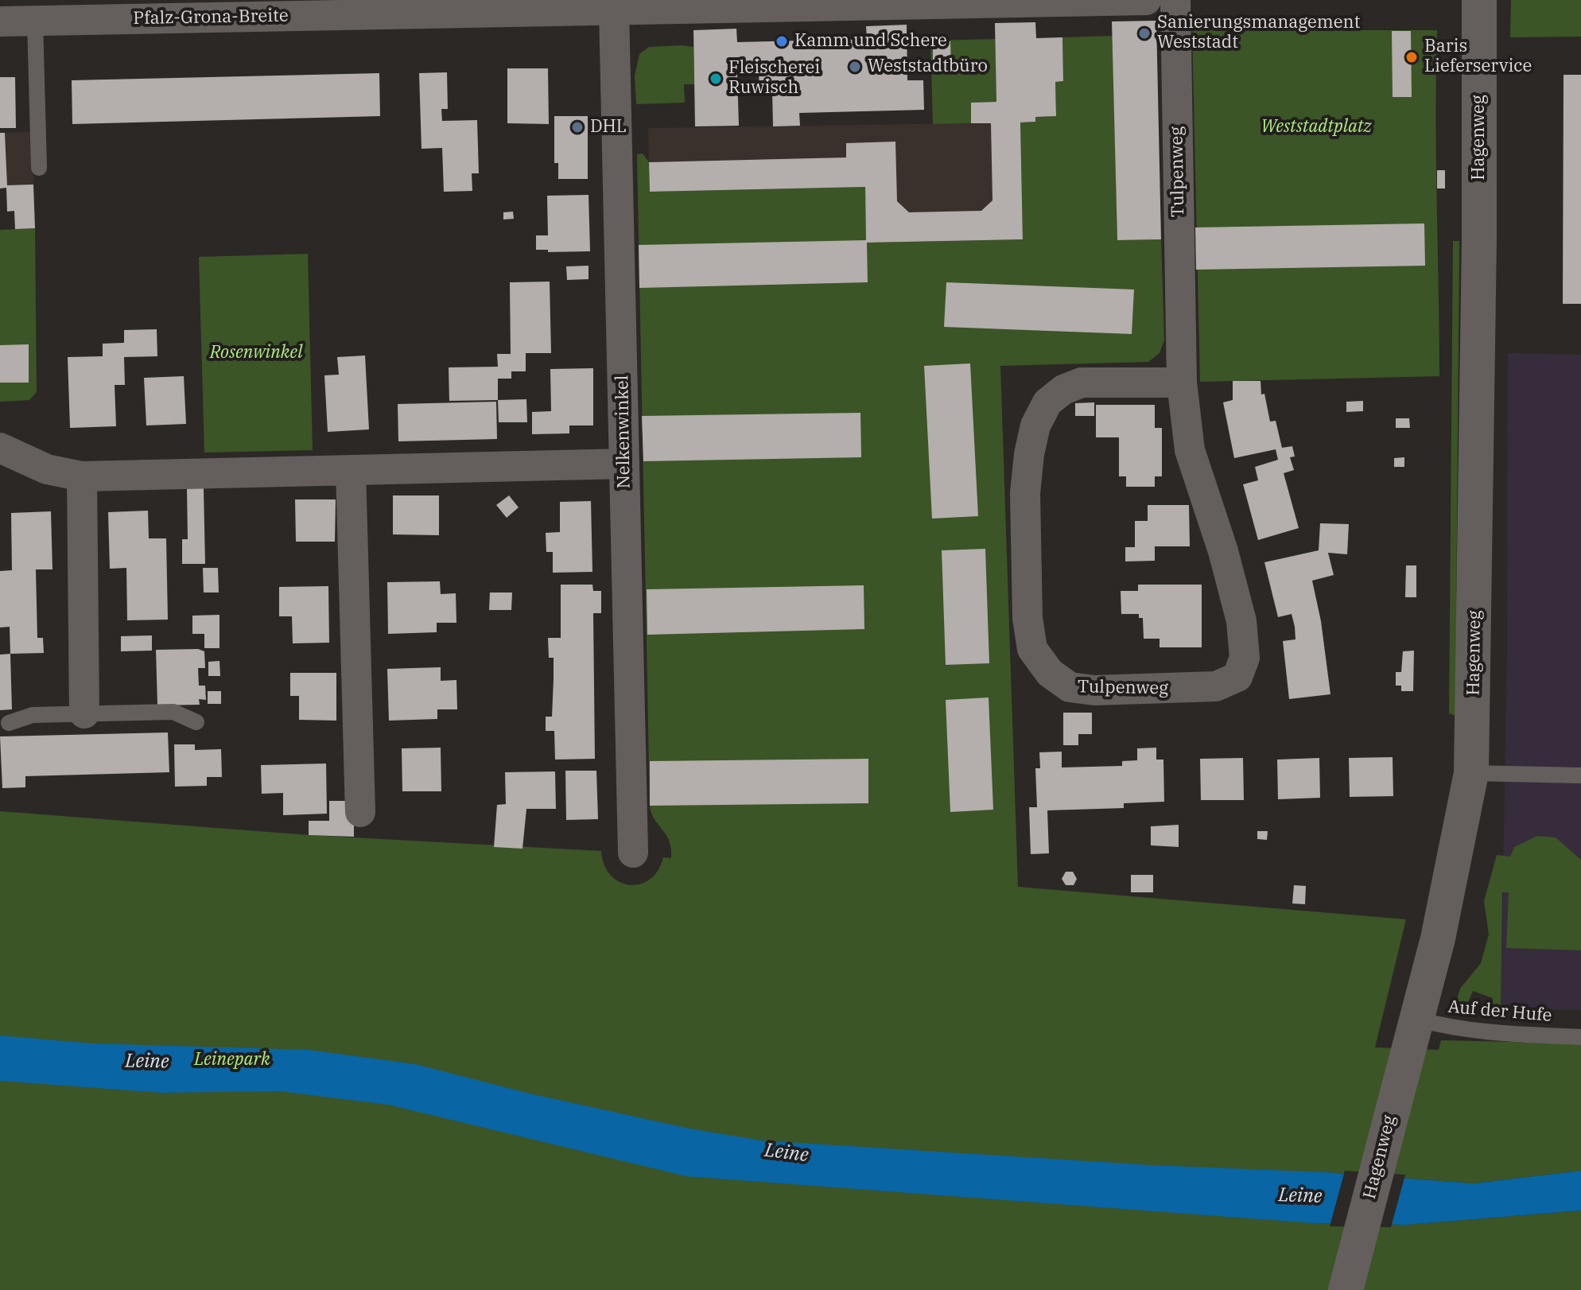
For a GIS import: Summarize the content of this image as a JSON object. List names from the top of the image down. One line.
{"streets":{"street":["Pfalz-Grona-Breite","Hagenweg","Tulpenweg","Nelkenwinkel"],"lane":["Auf der Hufe"]},"crossings":[["Pfalz-Grona-Breite","Nelkenwinkel"],["Hagenweg","Auf der Hufe"]],"water":["Leine"],"parks":["Weststadtplatz","Rosenwinkel","Leinepark"],"places":["Sanierungsmanagement Weststadt","Kamm und Schere","Baris Lieferservice","Weststadtbüro","Fleischerei Ruwisch","DHL"]}
